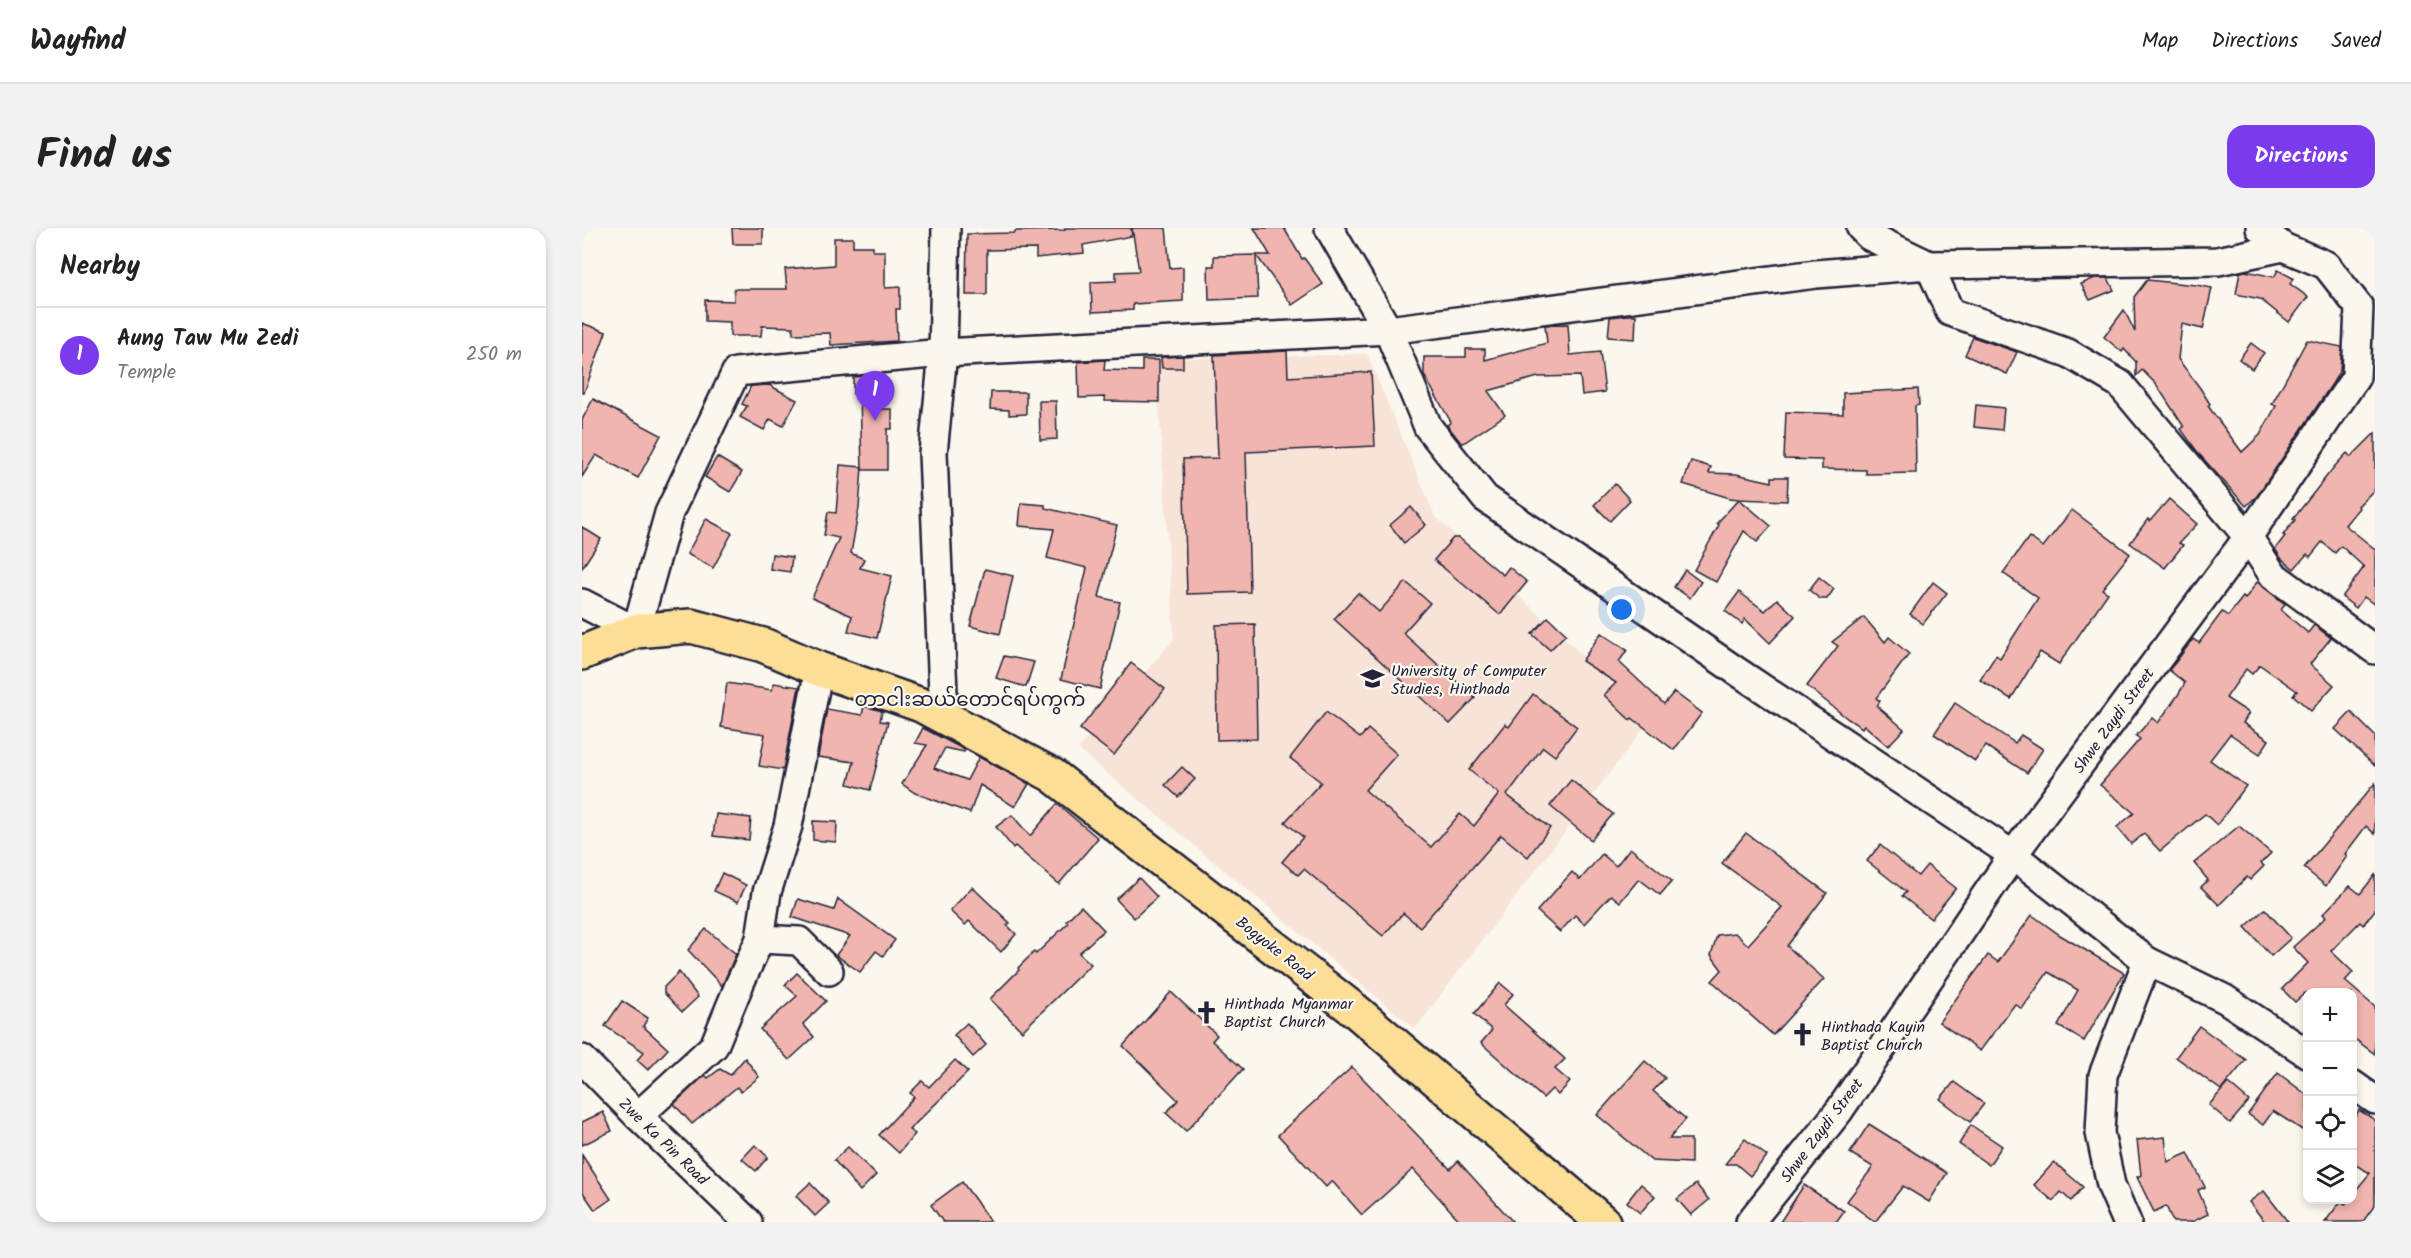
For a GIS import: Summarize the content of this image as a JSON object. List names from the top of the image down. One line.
{"streets":{"main road":["Bogyoke Road"],"street":["Shwe Zaydi Street","Zwe Ka Pin Road"]},"districts":["တာငါးဆယ်တောင်ရပ်ကွက်"],"places":{"school or university":["University of Computer Studies, Hinthada"],"church":["Hinthada Myanmar Baptist Church","Hinthada Kayin Baptist Church"]},"page":{"header":"Wayfind","nav":["Map","Directions","Saved"],"title":"Find us","buttons":"Directions","heading":"Nearby","list":[{"mark":"1","name":"Aung Taw Mu Zedi","note":"Temple","value":"250 m"}],"pins":"1","map_buttons":["+","−"]}}
